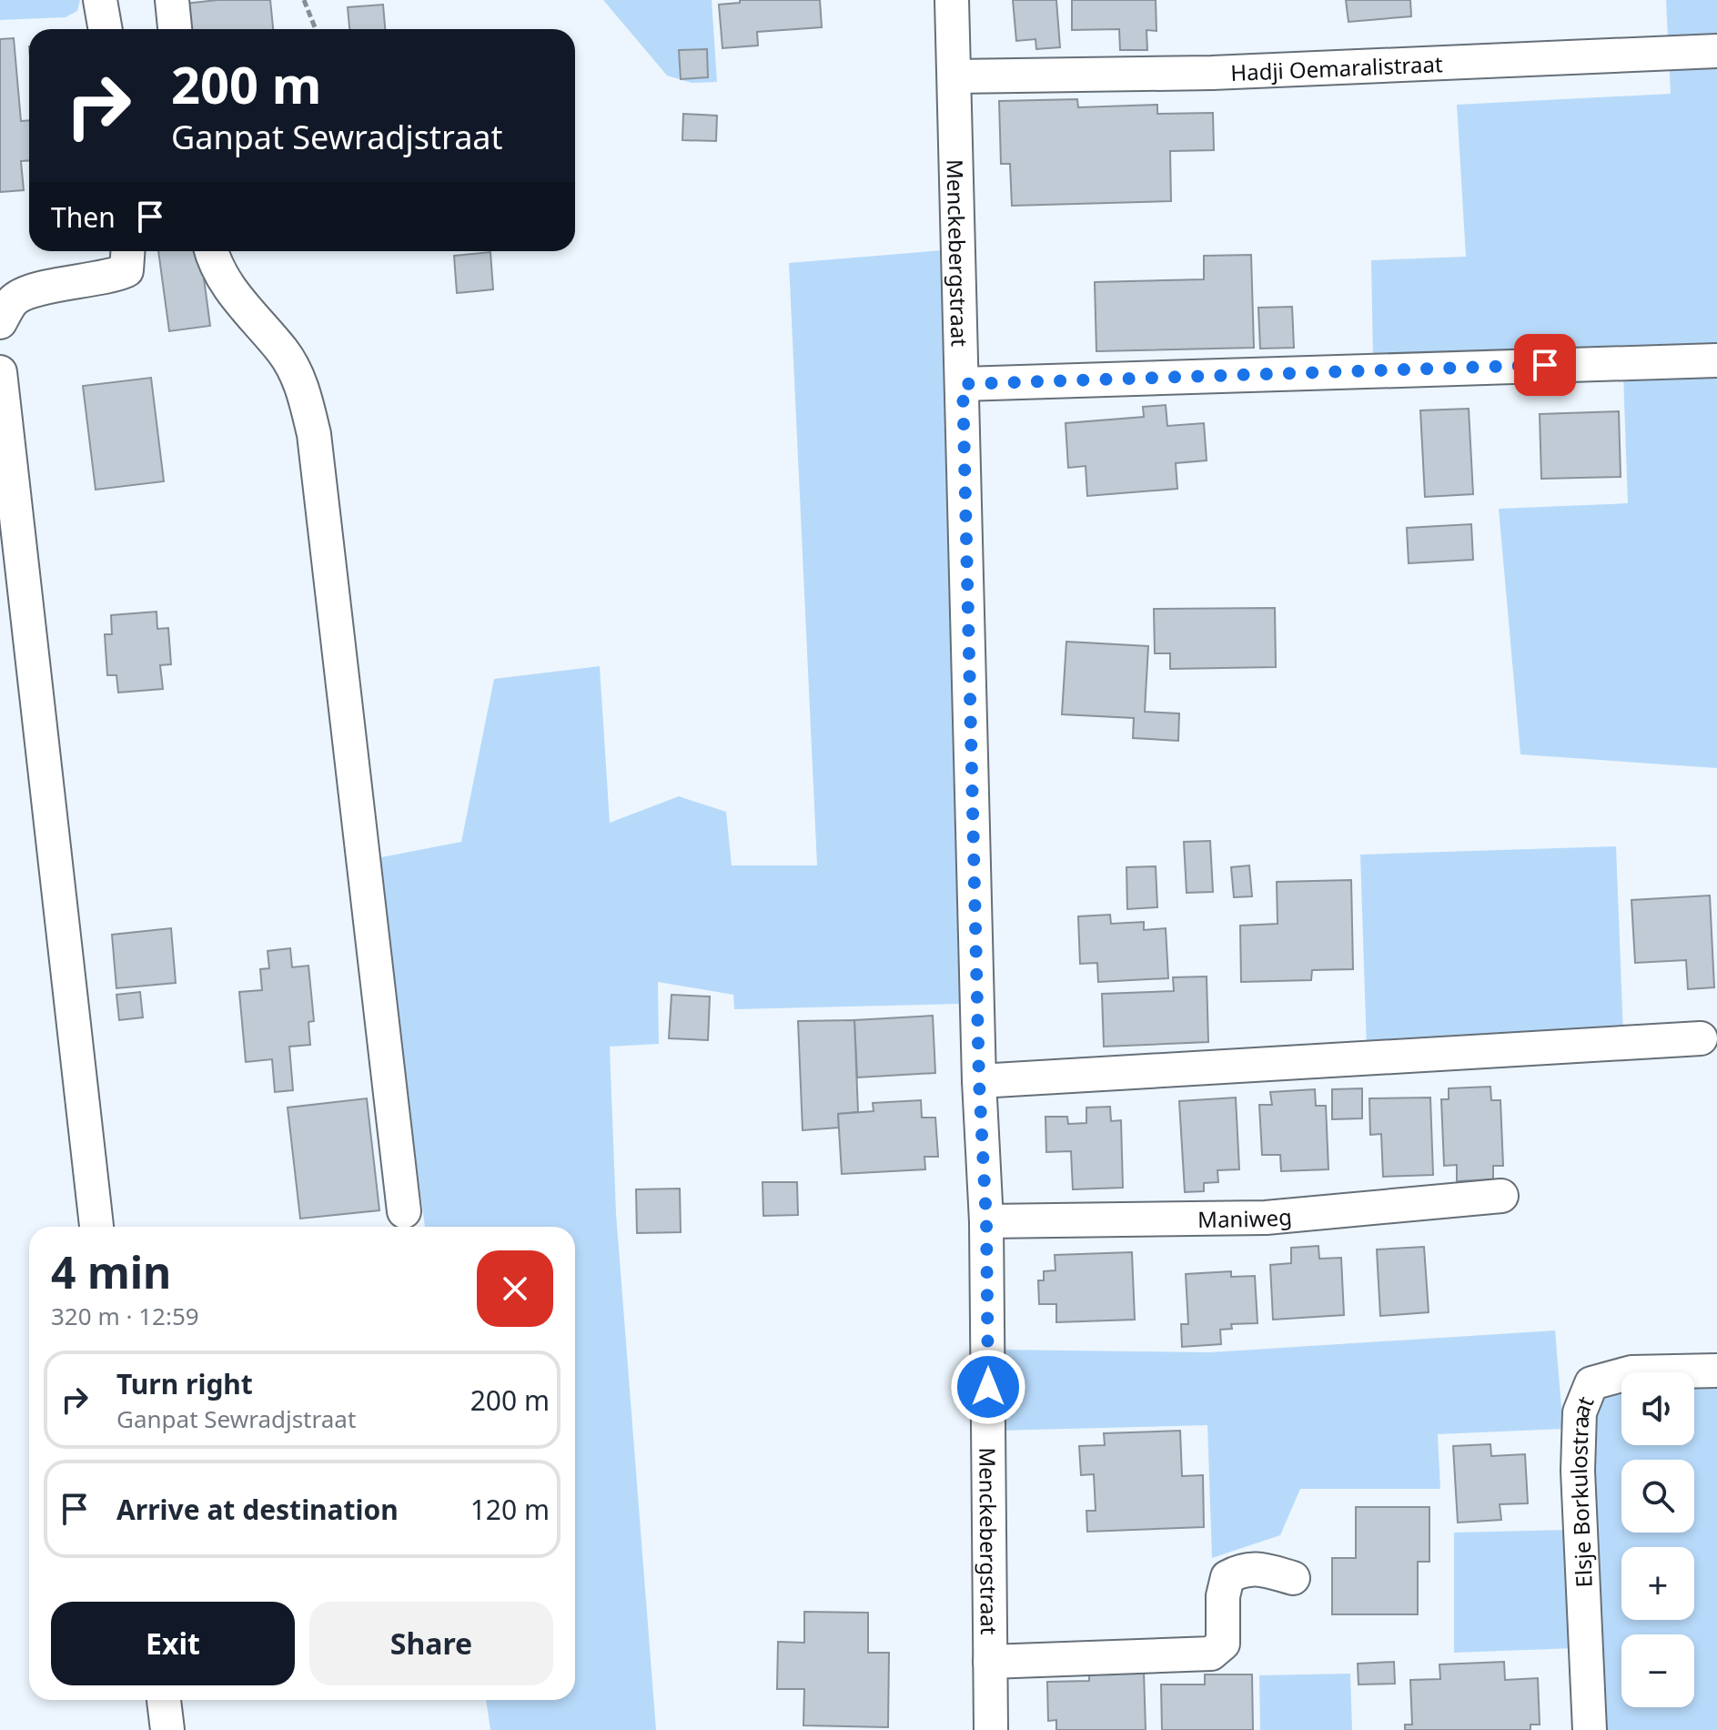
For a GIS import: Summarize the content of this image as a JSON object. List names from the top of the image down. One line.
{"streets":{"street":["Hadji Oemaralistraat","Menckebergstraat","Maniweg","Elsje Borkulostraat"]},"crossings":[["Hadji Oemaralistraat","Menckebergstraat"],["Menckebergstraat","Maniweg"]],"page":{"turn":["200 m","Ganpat Sewradjstraat"],"then":"Then","heading":["4 min","320 m · 12:59"],"list":[{"name":"Turn right","note":"Ganpat Sewradjstraat","value":"200 m"},{"name":"Arrive at destination","value":"120 m"}],"map_buttons":["+","−"],"buttons":["Exit","Share"]}}
